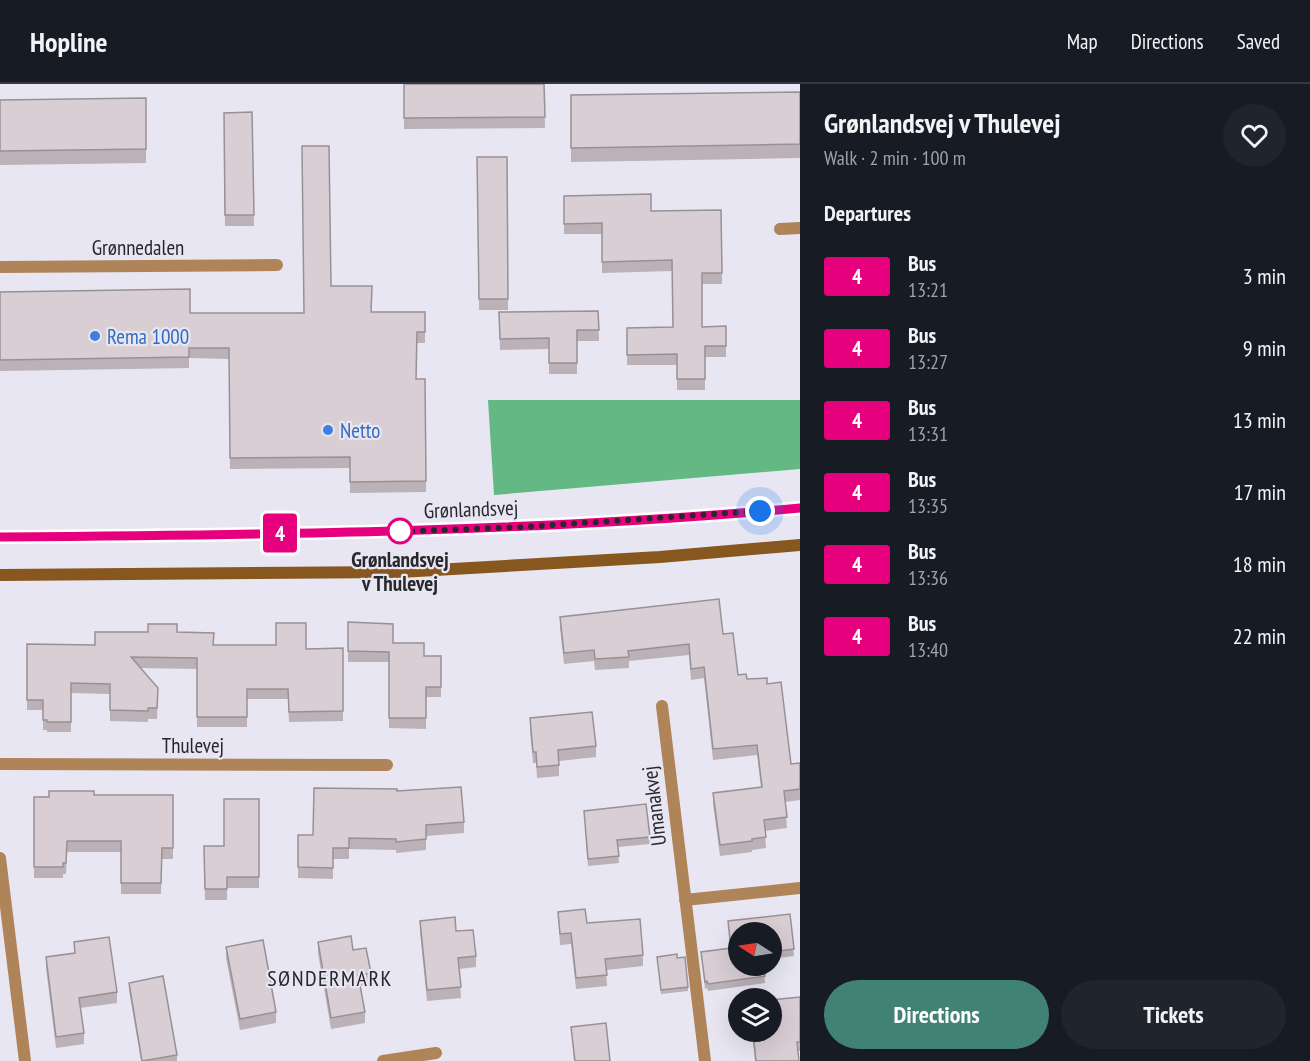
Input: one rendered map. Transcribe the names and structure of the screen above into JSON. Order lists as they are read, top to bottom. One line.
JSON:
{"streets":{"street":["Grønnedalen","Grønlandsvej","Thulevej","Umanakvej"]},"districts":["SØNDERMARK"],"places":["Rema 1000","Netto","Grønlandsvej v Thulevej"],"lines":["bus line 4"],"north":"left","page":{"header":"Hopline","nav":["Map","Directions","Saved"],"on_map":"4","heading":[["Grønlandsvej v Thulevej","Walk · 2 min · 100 m"],"Departures"],"list":[{"mark":"4","name":"Bus","note":"13:21","value":"3 min"},{"mark":"4","name":"Bus","note":"13:27","value":"9 min"},{"mark":"4","name":"Bus","note":"13:31","value":"13 min"},{"mark":"4","name":"Bus","note":"13:35","value":"17 min"},{"mark":"4","name":"Bus","note":"13:36","value":"18 min"},{"mark":"4","name":"Bus","note":"13:40","value":"22 min"}],"buttons":["Directions","Tickets"]}}
